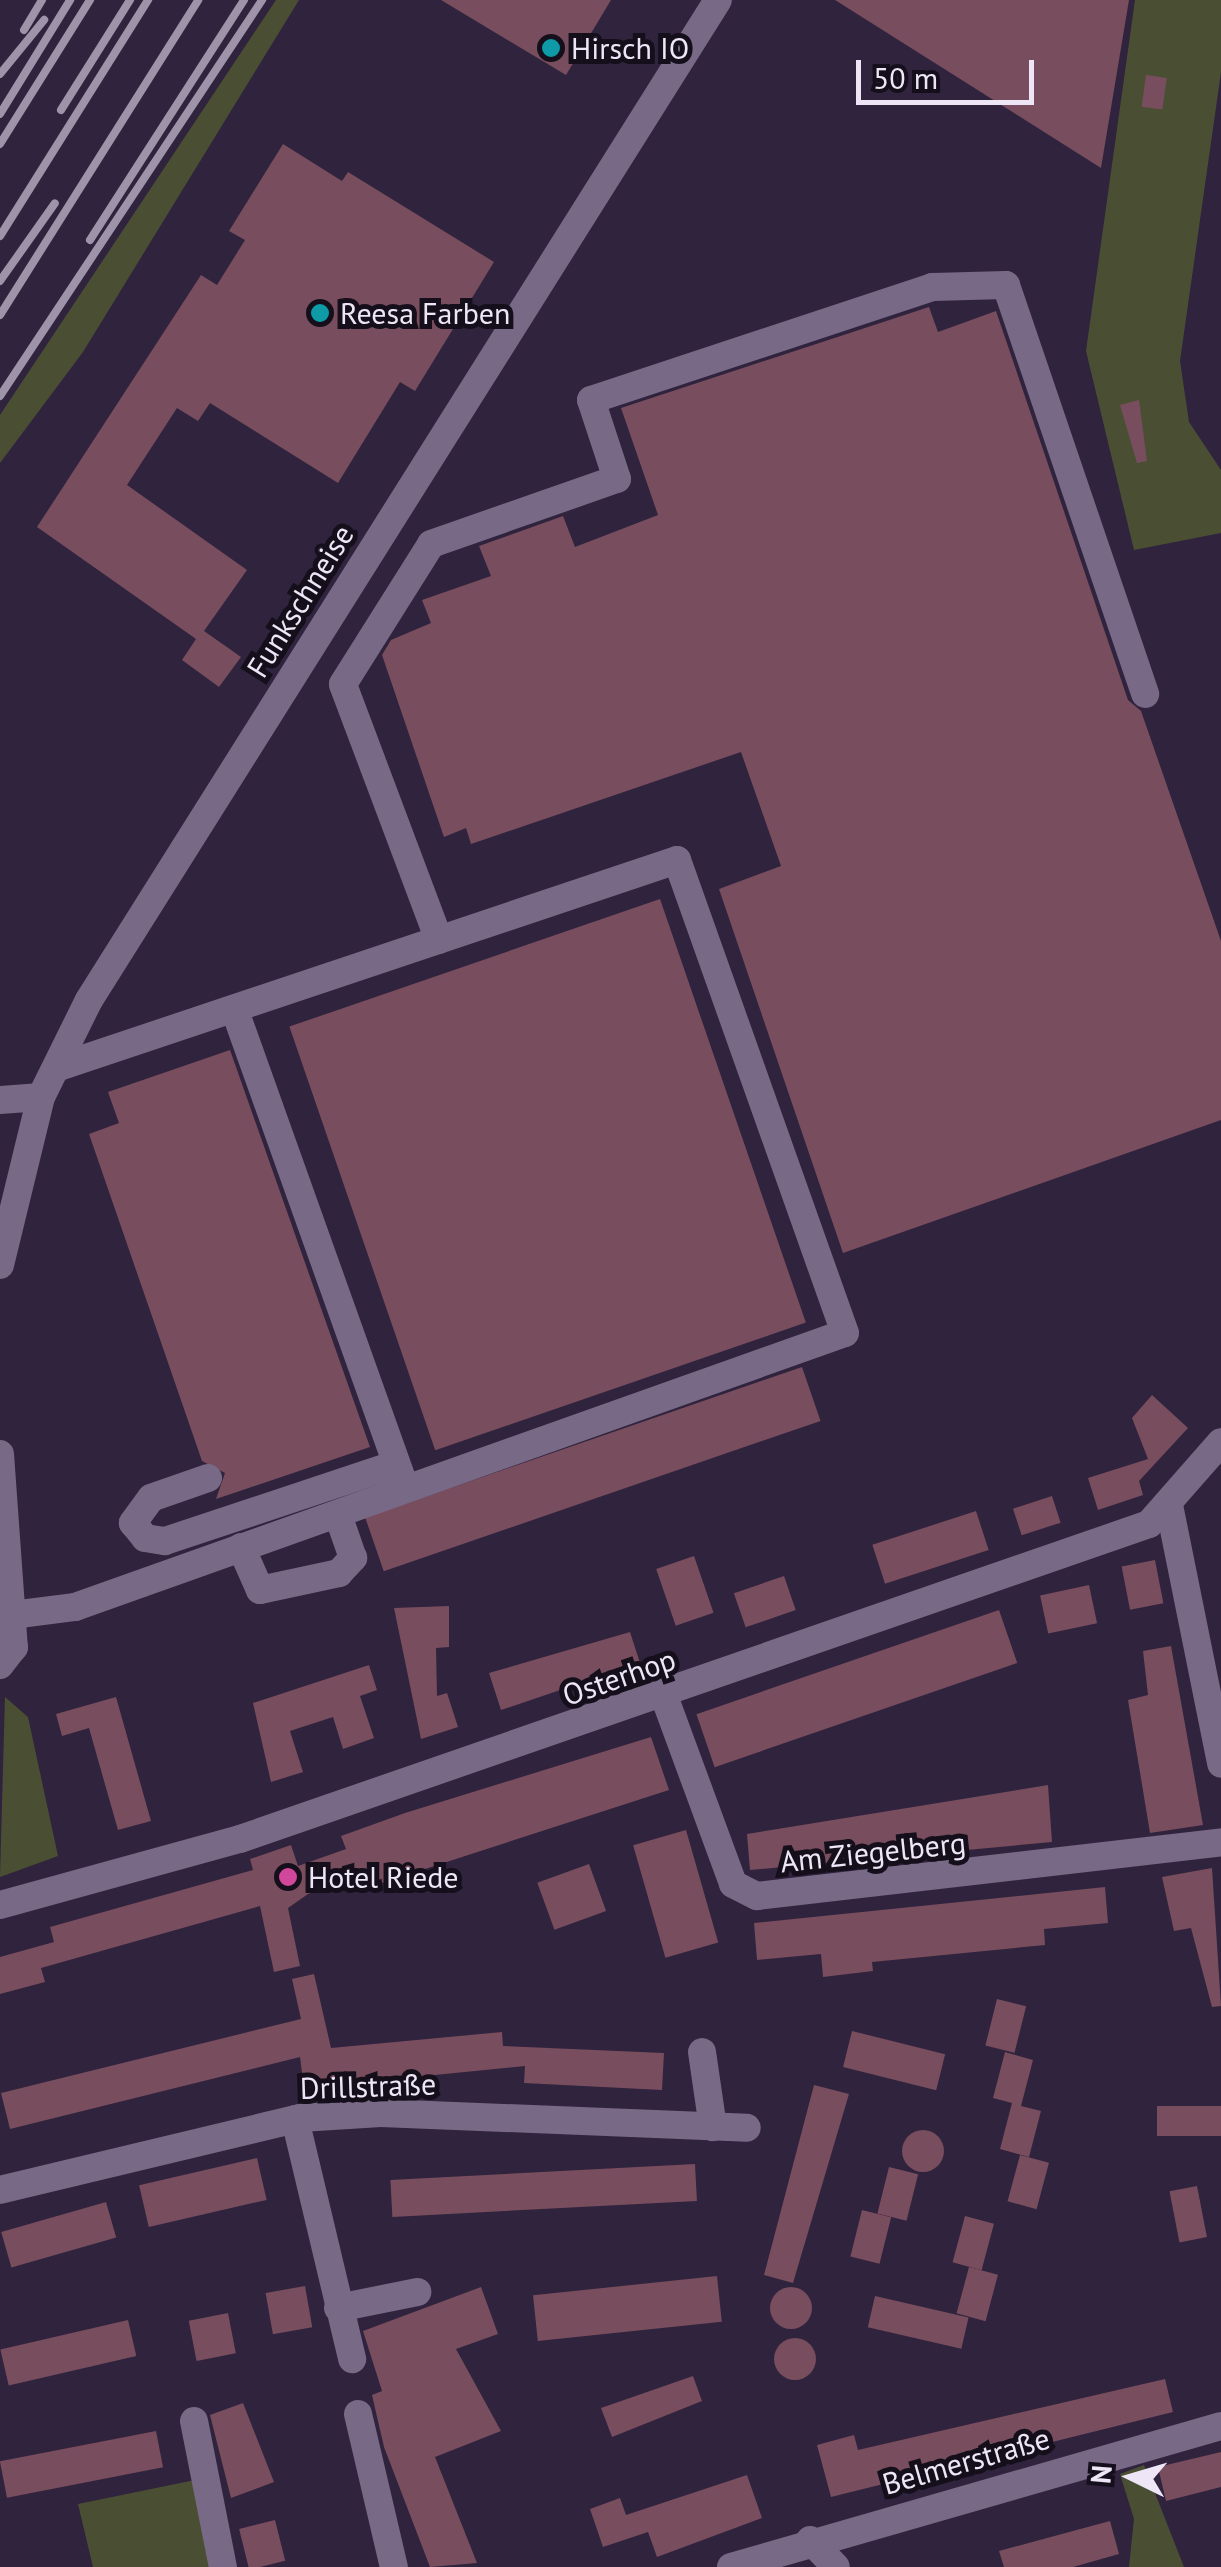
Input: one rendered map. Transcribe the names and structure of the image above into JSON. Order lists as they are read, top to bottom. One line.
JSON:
{"streets":{"street":["Funkschneise","Osterhop","Am Ziegelberg","Drillstraße","Belmerstraße"]},"crossings":[["Osterhop","Am Ziegelberg"]],"places":["Hirsch IO","Reesa Farben","Hotel Riede"],"scale_bar":"50 m","north":"left"}
